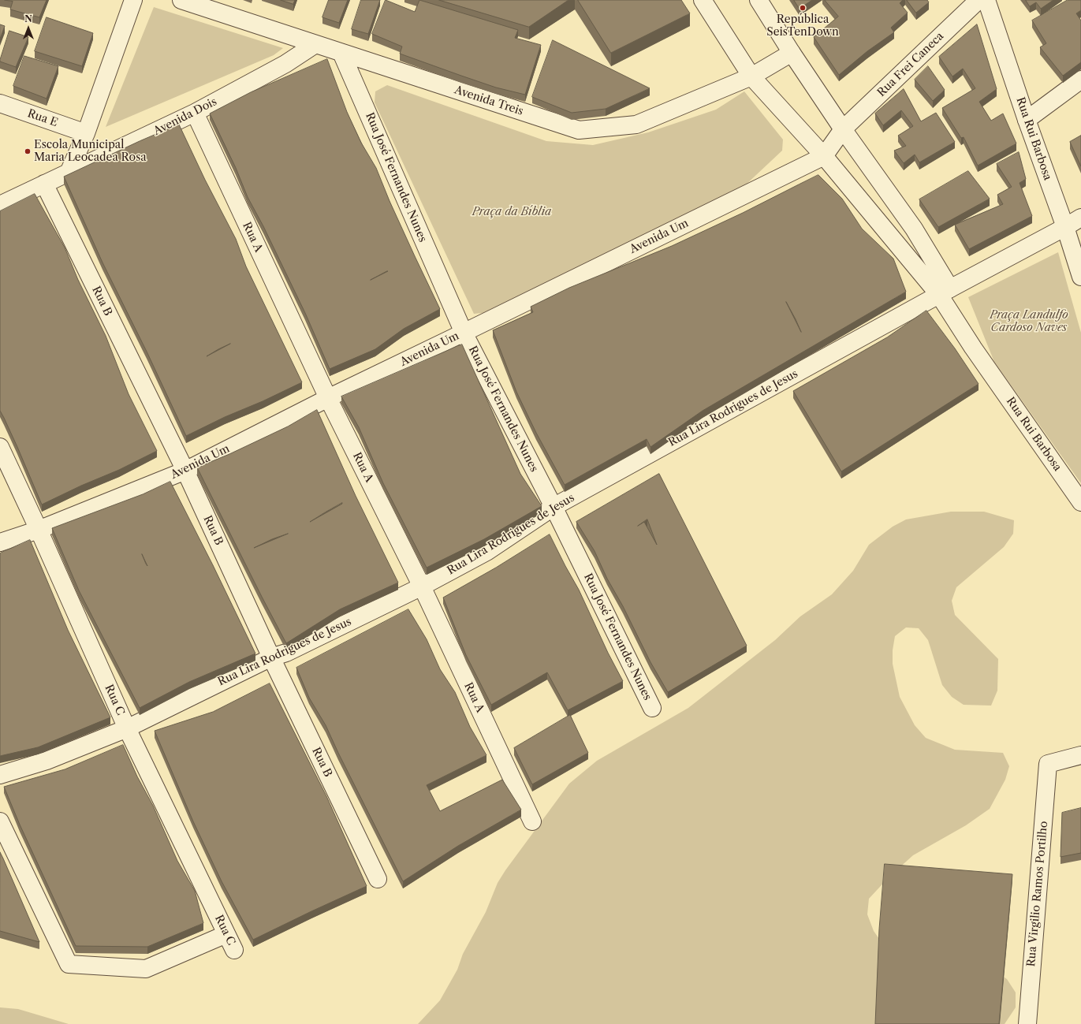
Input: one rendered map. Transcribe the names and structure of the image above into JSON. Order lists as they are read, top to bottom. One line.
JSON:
{"streets":{"street":["Rua Frei Caneca","Avenida Treis","Avenida Dois","Rua E","Rua Rui Barbosa","Rua José Fernandes Nunes","Avenida Um","Rua A","Rua B","Rua Lira Rodrigues de Jesus","Rua C","Rua Virgilio Ramos Portilho"]},"crossings":[["Rua Frei Caneca","Avenida Um"],["Avenida Treis","Avenida Dois"],["Avenida Treis","Rua José Fernandes Nunes"],["Avenida Dois","Rua A"],["Avenida Dois","Rua B"],["Rua Rui Barbosa","Rua Lira Rodrigues de Jesus"],["Rua José Fernandes Nunes","Avenida Um"],["Rua José Fernandes Nunes","Rua Lira Rodrigues de Jesus"],["Avenida Um","Rua A"],["Avenida Um","Rua B"],["Avenida Um","Rua C"],["Rua A","Rua Lira Rodrigues de Jesus"],["Rua B","Rua Lira Rodrigues de Jesus"],["Rua Lira Rodrigues de Jesus","Rua C"]],"parks":["Praça da Bíblia","Praça Landulfo Cardoso Naves"],"places":["República SeisTenDown","Escola Municipal Maria Leocadea Rosa"],"north":"top"}
